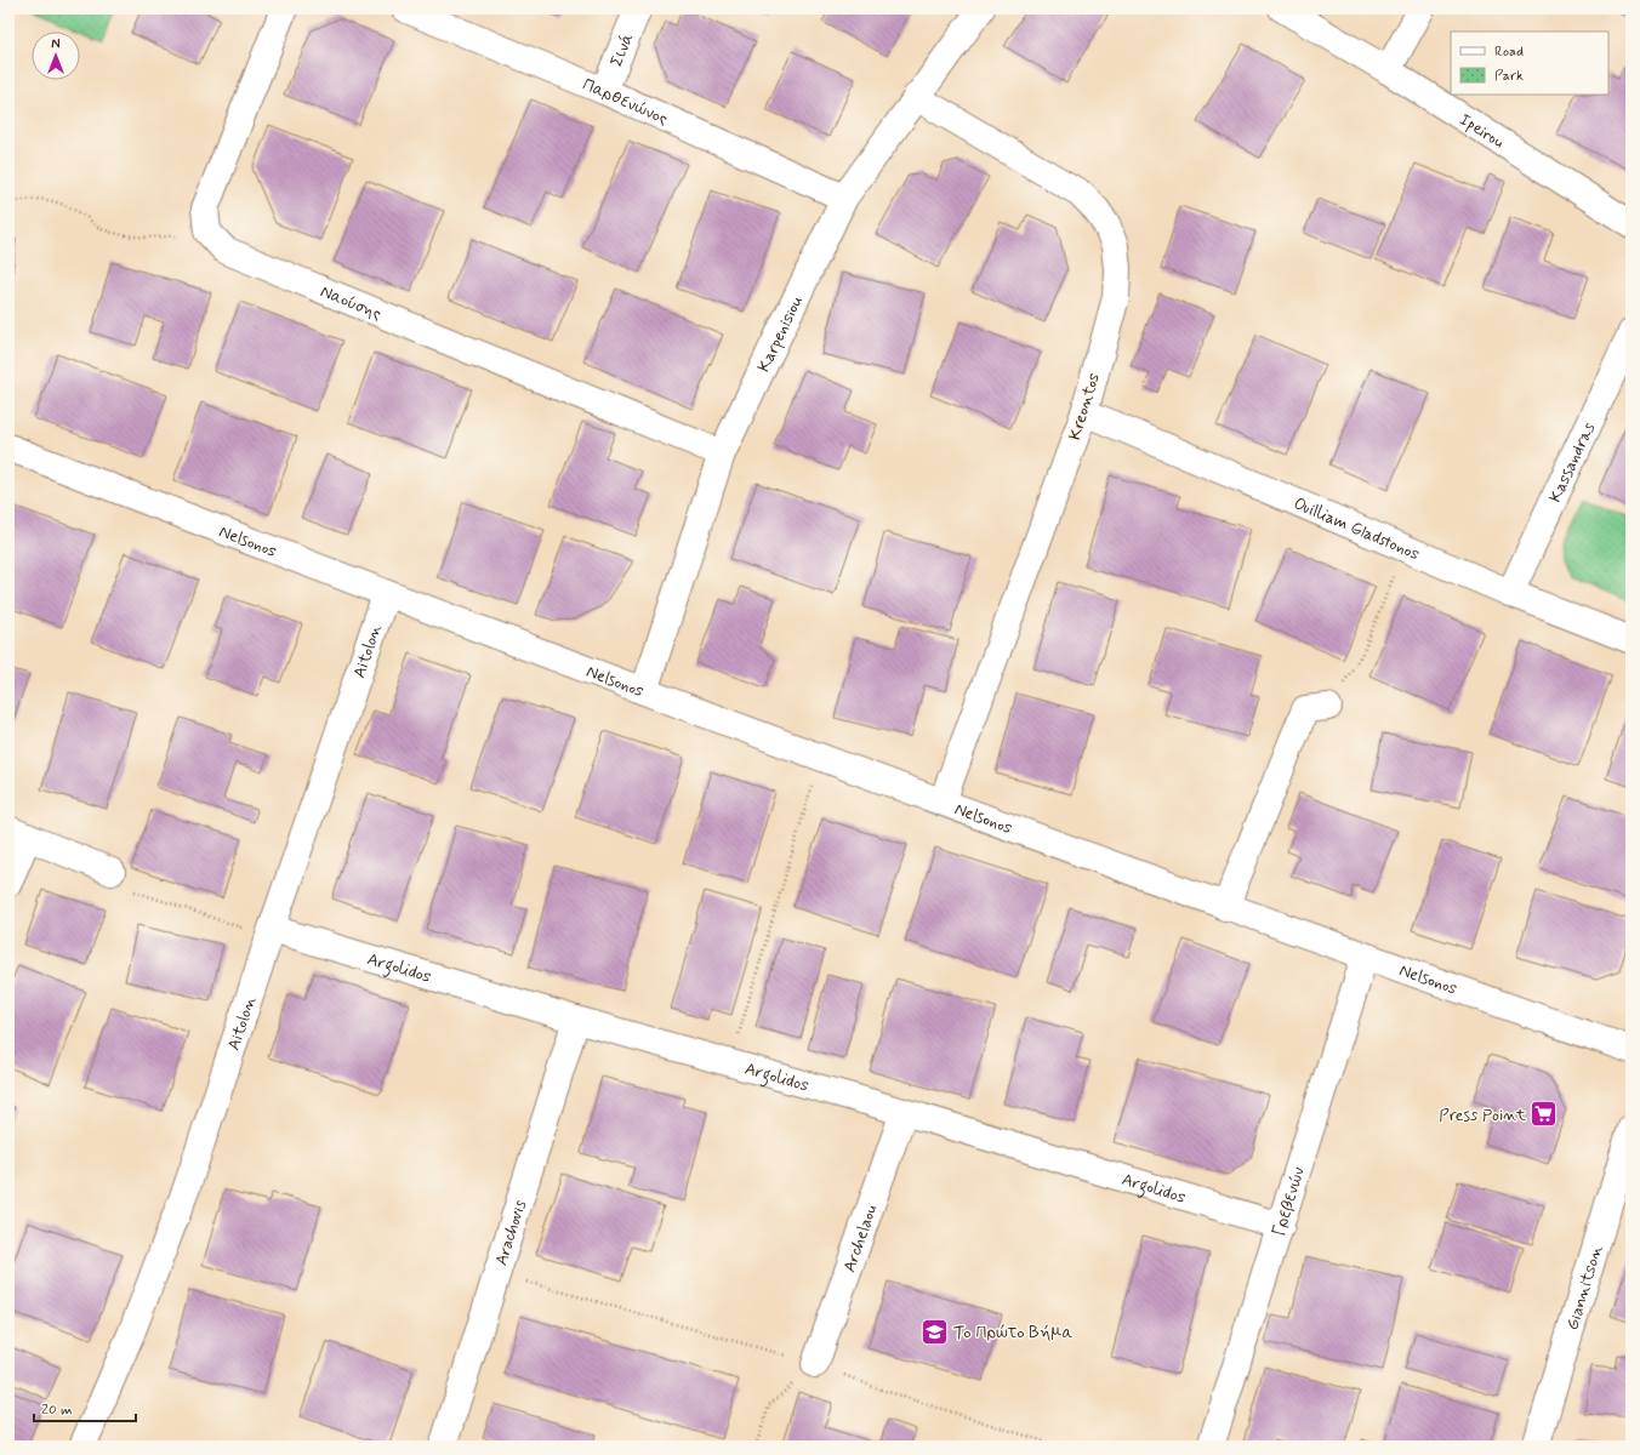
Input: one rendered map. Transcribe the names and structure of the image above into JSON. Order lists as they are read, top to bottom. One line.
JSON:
{"streets":{"street":["Σινά","Παρθενώνος","Ipeirou","Ναούσης","Karpenisiou","Kreontos","Kassandras","Ouilliam Gladstonos","Nelsonos","Aitolon","Argolidos","Γρεβενών","Arachovis","Archelaou","Giannitson"]},"crossings":[["Σινά","Παρθενώνος"],["Παρθενώνος","Karpenisiou"],["Ναούσης","Karpenisiou"],["Karpenisiou","Kreontos"],["Karpenisiou","Nelsonos"],["Kreontos","Ouilliam Gladstonos"],["Kreontos","Nelsonos"],["Kassandras","Ouilliam Gladstonos"],["Nelsonos","Aitolon"],["Nelsonos","Γρεβενών"],["Aitolon","Argolidos"],["Argolidos","Γρεβενών"],["Argolidos","Arachovis"],["Argolidos","Archelaou"]],"places":{"supermarket":["Press Point"],"school or university":["Το Πρώτο Βήμα"]},"legend":["Road","Park"],"scale_bar":"20 m","north":"top"}
